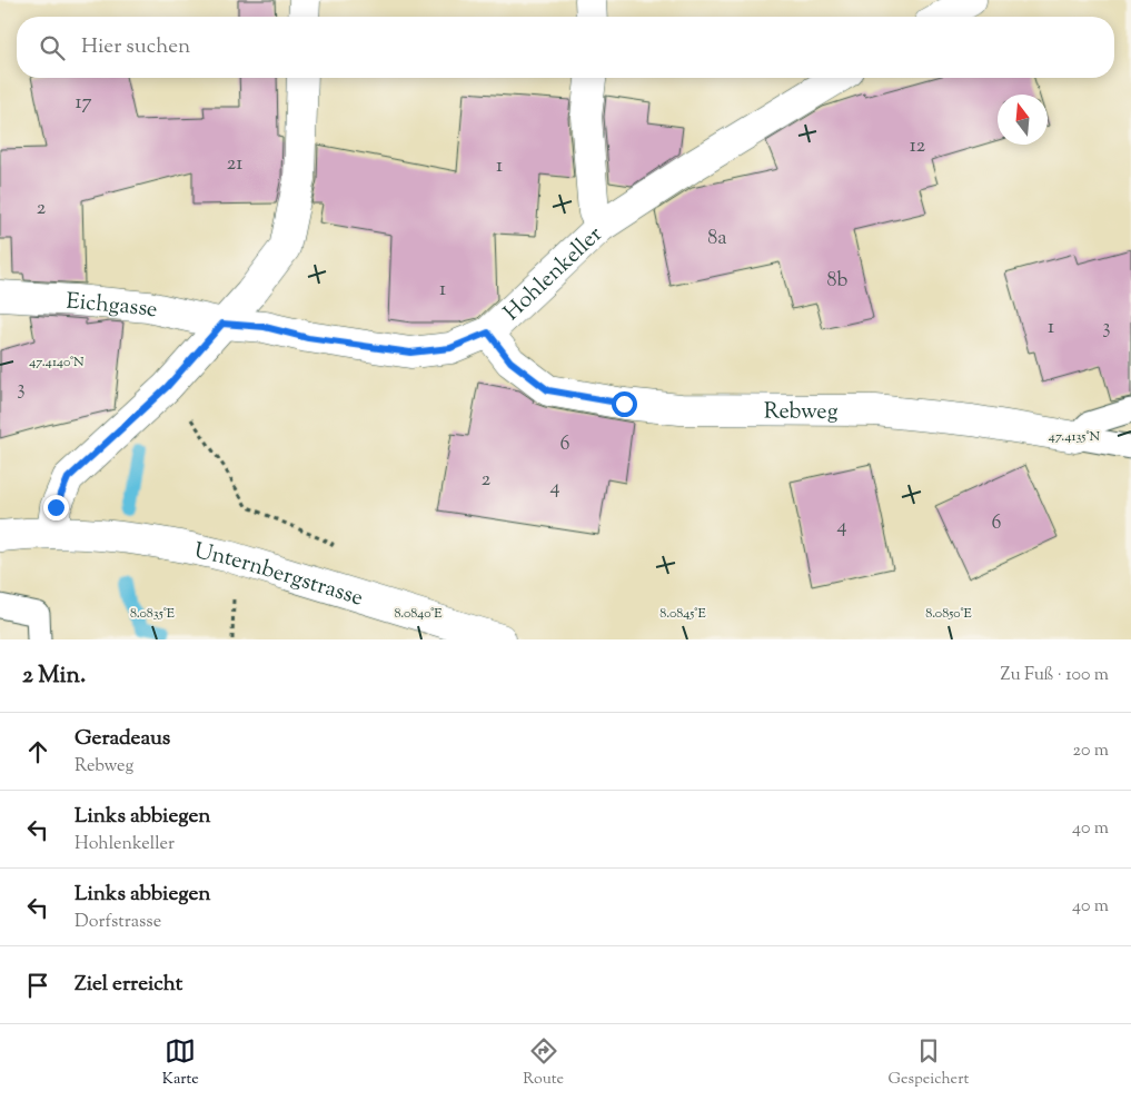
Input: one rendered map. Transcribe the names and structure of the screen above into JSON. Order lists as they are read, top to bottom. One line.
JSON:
{"streets":{"street":["Hohlenkeller","Eichgasse","Rebweg","Unternbergstrasse"]},"crossings":[["Hohlenkeller","Eichgasse"],["Hohlenkeller","Rebweg"]],"house_numbers":["17","12","21","1","2","8a","8b","1","1","3","3","6","2","4","6","4"],"north":"top","page":{"search":"Hier suchen","heading":["2 Min.","Zu Fuß · 100 m"],"list":[["Geradeaus","Rebweg","20 m"],["Links abbiegen","Hohlenkeller","40 m"],["Links abbiegen","Dorfstrasse","40 m"],"Ziel erreicht"],"nav":["Karte","Route","Gespeichert"]},"coordinates":["47.4140°N","47.4135°N","8.0835°E","8.0840°E","8.0845°E","8.0850°E"]}
